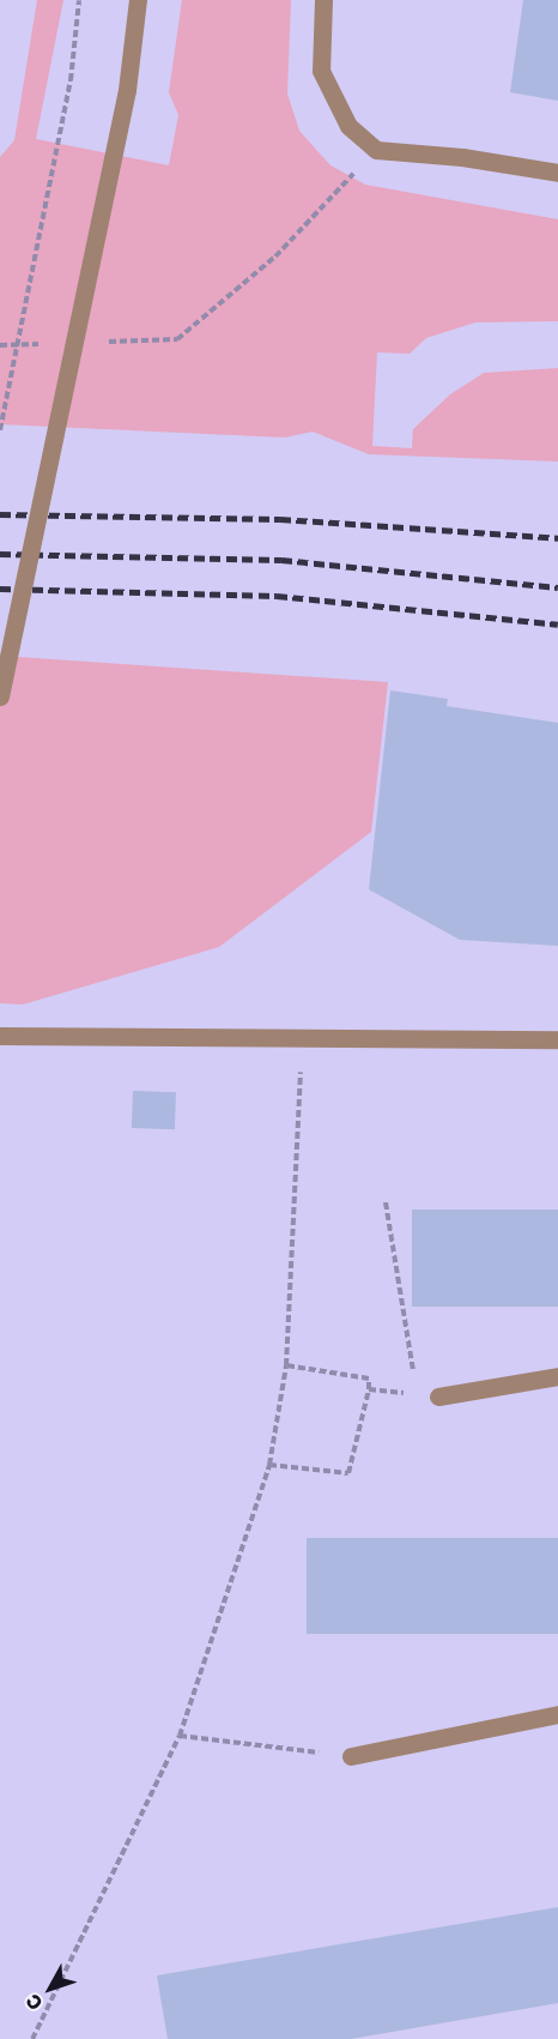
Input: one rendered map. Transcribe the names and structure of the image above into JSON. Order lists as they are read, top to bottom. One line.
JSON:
{"north":"bottom left"}
